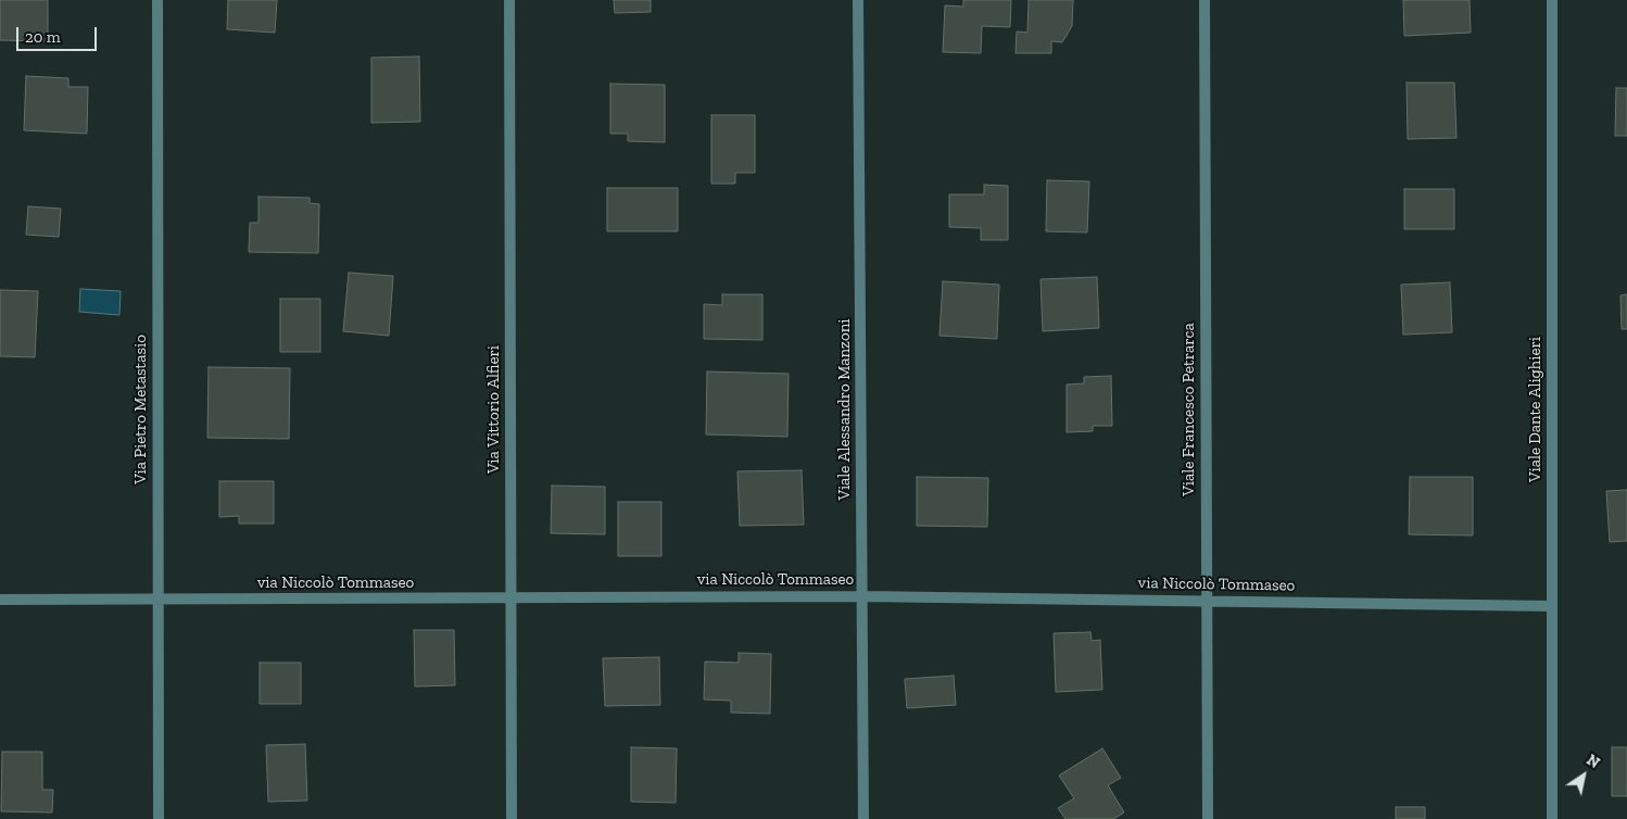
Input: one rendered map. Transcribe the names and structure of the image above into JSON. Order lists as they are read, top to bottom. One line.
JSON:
{"streets":{"street":["Via Pietro Metastasio","Via Vittorio Alfieri","Viale Alessandro Manzoni","Viale Francesco Petrarca","Viale Dante Alighieri","via Niccolò Tommaseo"]},"crossings":[["Via Pietro Metastasio","via Niccolò Tommaseo"],["Via Vittorio Alfieri","via Niccolò Tommaseo"],["Viale Alessandro Manzoni","via Niccolò Tommaseo"],["Viale Francesco Petrarca","via Niccolò Tommaseo"],["Viale Dante Alighieri","via Niccolò Tommaseo"]],"scale_bar":"20 m","north":"top right"}
